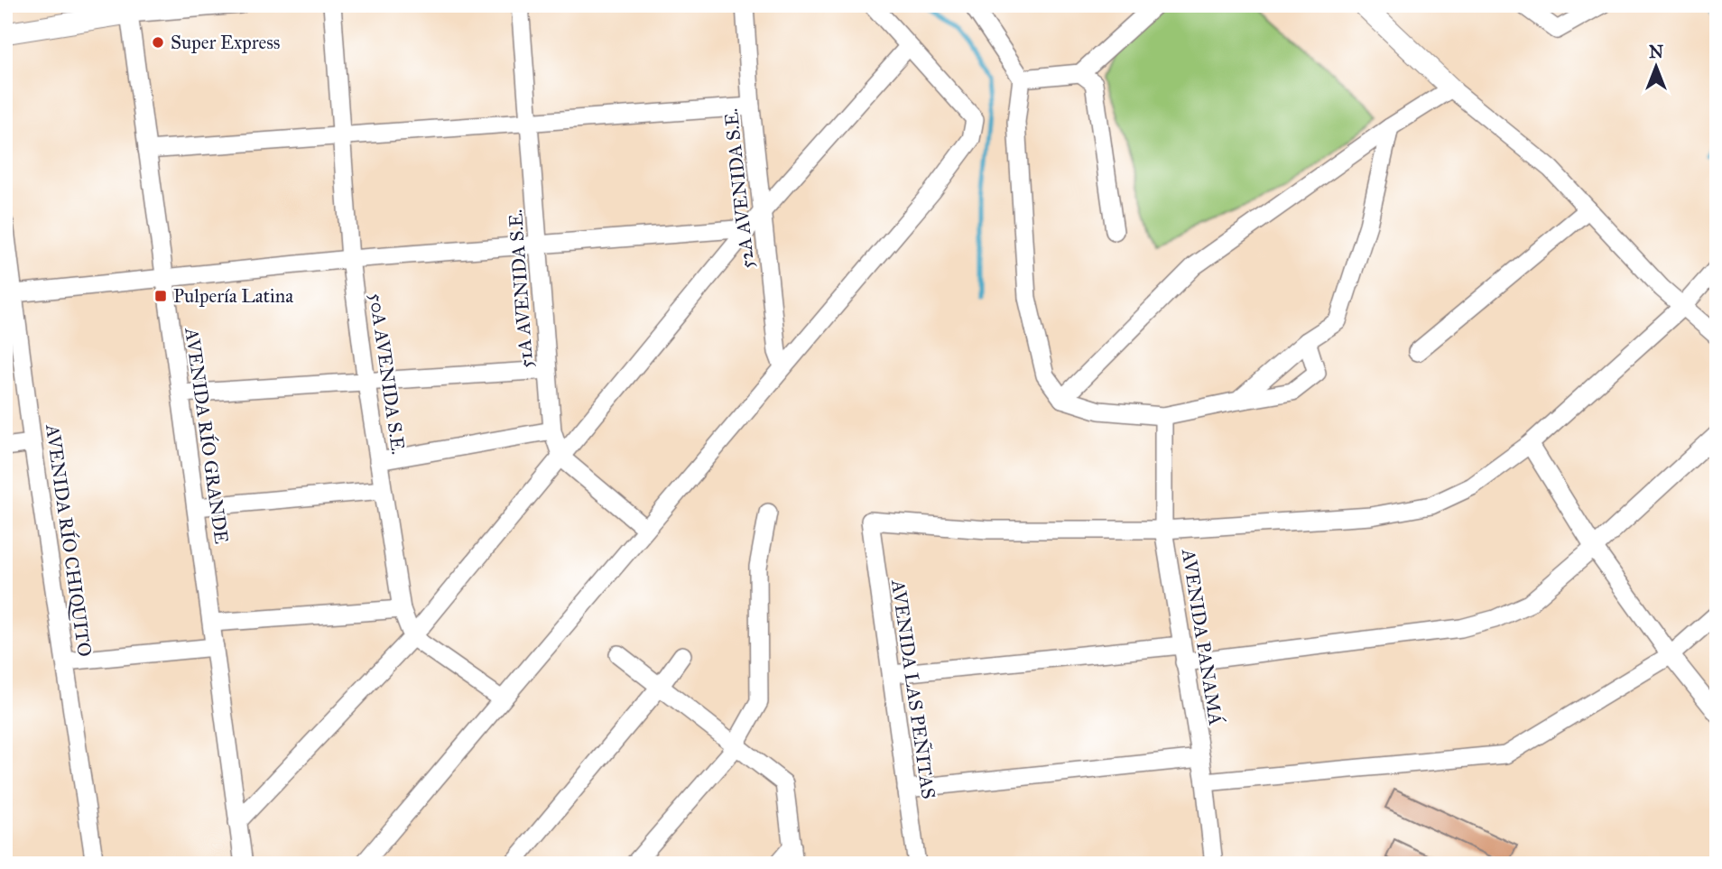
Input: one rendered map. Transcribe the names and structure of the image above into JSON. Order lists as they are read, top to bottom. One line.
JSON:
{"streets":{"street":["52A AVENIDA S.E.","51A AVENIDA S.E.","50A AVENIDA S.E.","AVENIDA RÍO GRANDE","AVENIDA RÍO CHIQUITO","AVENIDA PANAMÁ","AVENIDA LAS PEÑITAS"]},"crossings":[["AVENIDA PANAMÁ","AVENIDA LAS PEÑITAS"]],"places":{"other":["Super Express"],"transit":["Pulpería Latina"]},"north":"top"}
